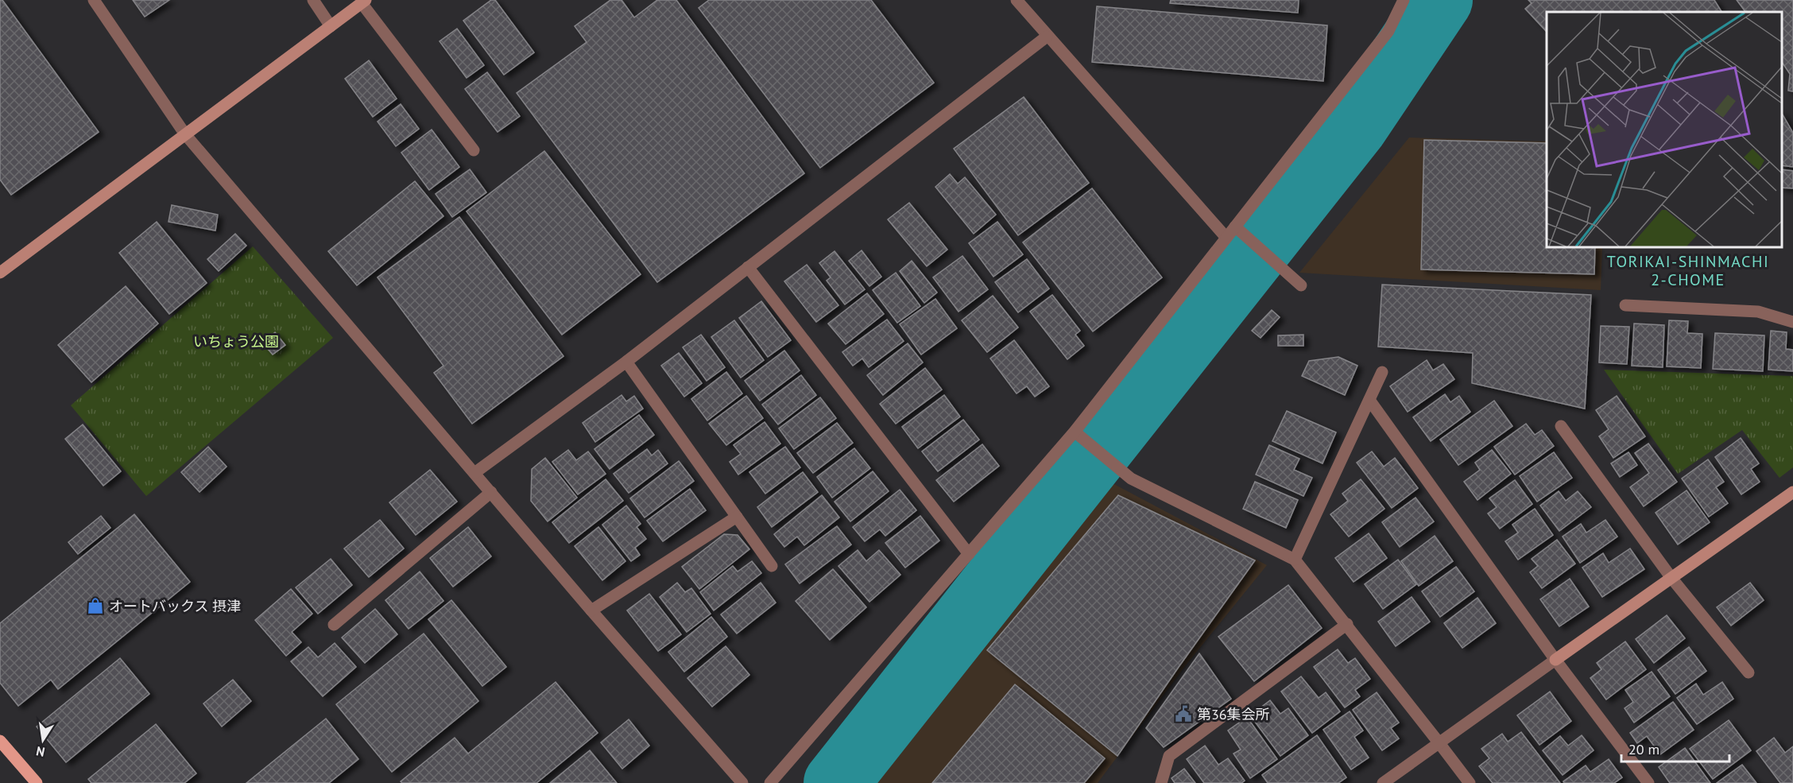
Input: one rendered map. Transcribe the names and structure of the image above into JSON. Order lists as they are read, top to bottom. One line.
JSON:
{"districts":["TORIKAI-SHINMACHI 2-CHOME"],"parks":["いちょう公園"],"places":{"shop":["オートバックス 摂津"],"public building":["第36集会所"]},"scale_bar":"20 m","north":"bottom"}
